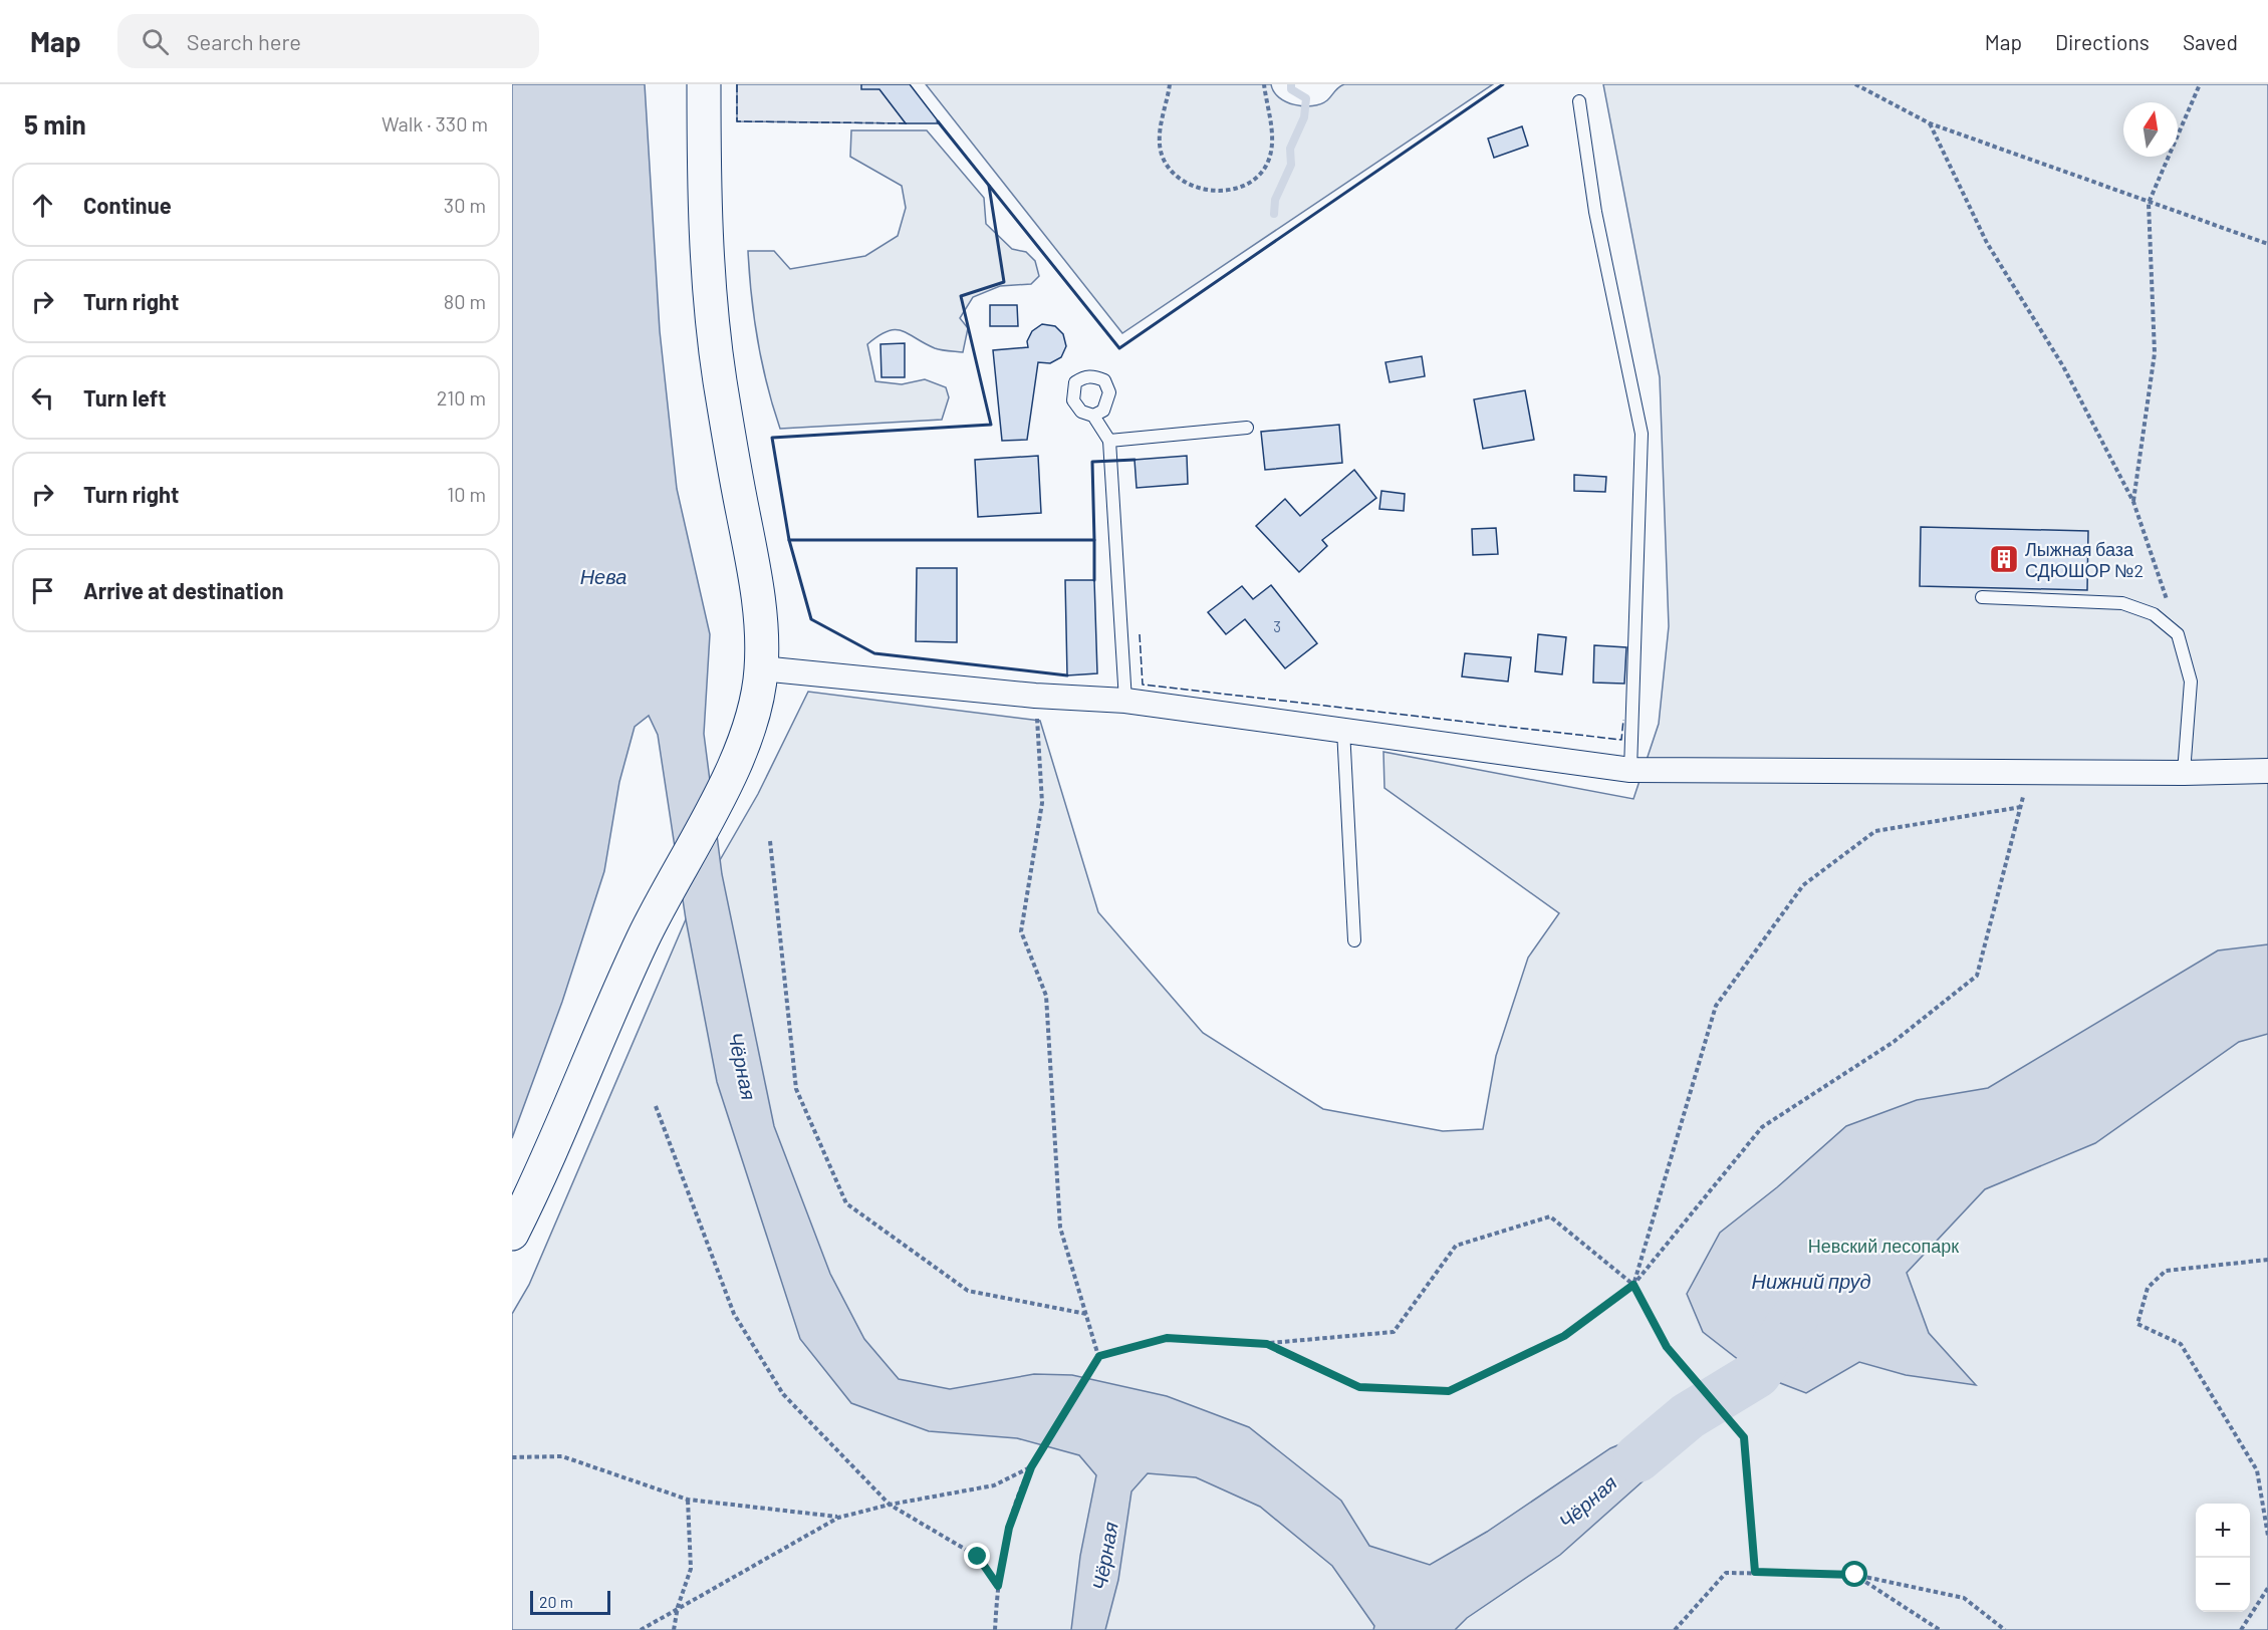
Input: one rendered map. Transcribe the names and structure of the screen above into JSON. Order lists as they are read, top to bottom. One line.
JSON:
{"water":["Нева","Чёрная","Нижний пруд"],"parks":["Невский лесопарк"],"places":{"building":["Лыжная база СДЮШОР №2"]},"house_numbers":["3"],"scale_bar":"20 m","north":"top","page":{"header":"Map","search":"Search here","nav":["Map","Directions","Saved"],"heading":["5 min","Walk · 330 m"],"list":[["Continue","30 m"],["Turn right","80 m"],["Turn left","210 m"],["Turn right","10 m"],"Arrive at destination"],"map_buttons":["+","−"],"scale":"20 m"}}
